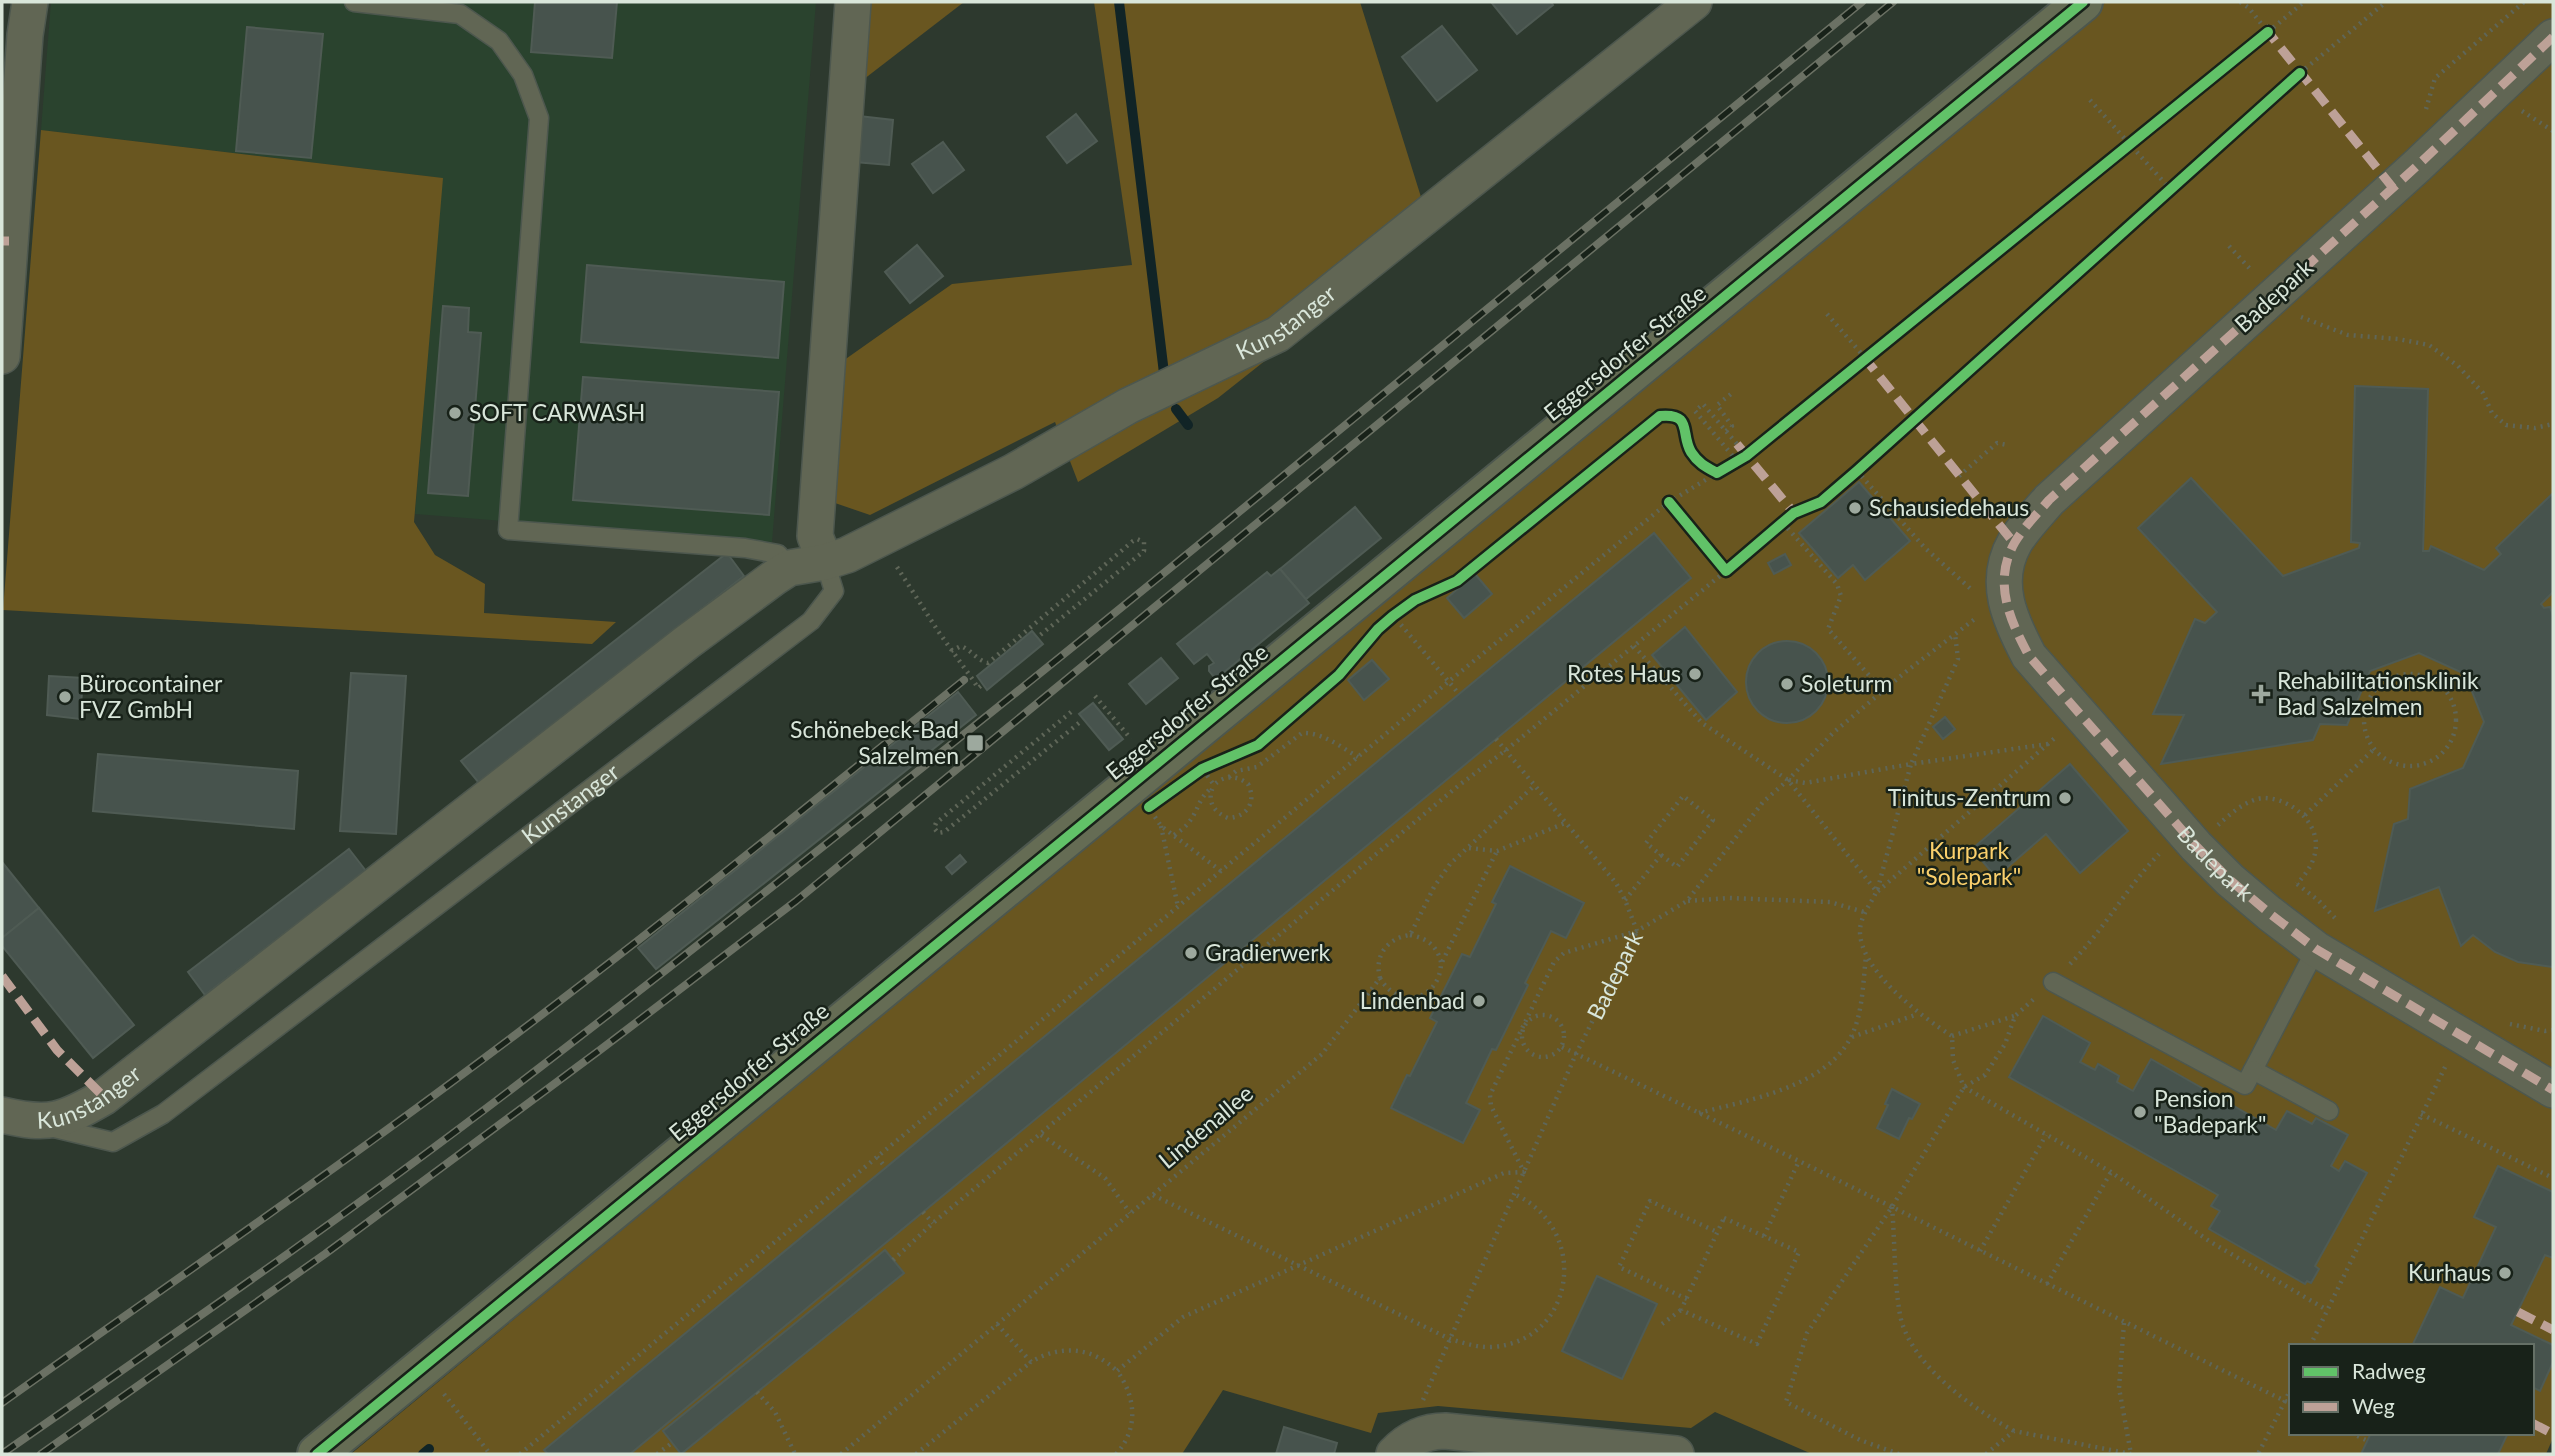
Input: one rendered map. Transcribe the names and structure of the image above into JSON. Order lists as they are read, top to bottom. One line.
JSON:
{"streets":{"street":["Badepark","Kunstanger","Eggersdorfer Straße"],"path":["Lindenallee"]},"parks":["Kurpark \"Solepark\""],"places":{"other":["SOFT CARWASH","Schausiedehaus","Rotes Haus","Soleturm","Bürocontainer FVZ GmbH","Tinitus-Zentrum","Gradierwerk","Lindenbad","Pension \"Badepark\"","Kurhaus"],"health":["Rehabilitationsklinik Bad Salzelmen"],"transit":["Schönebeck-Bad Salzelmen"]},"legend":["Radweg","Weg"]}
